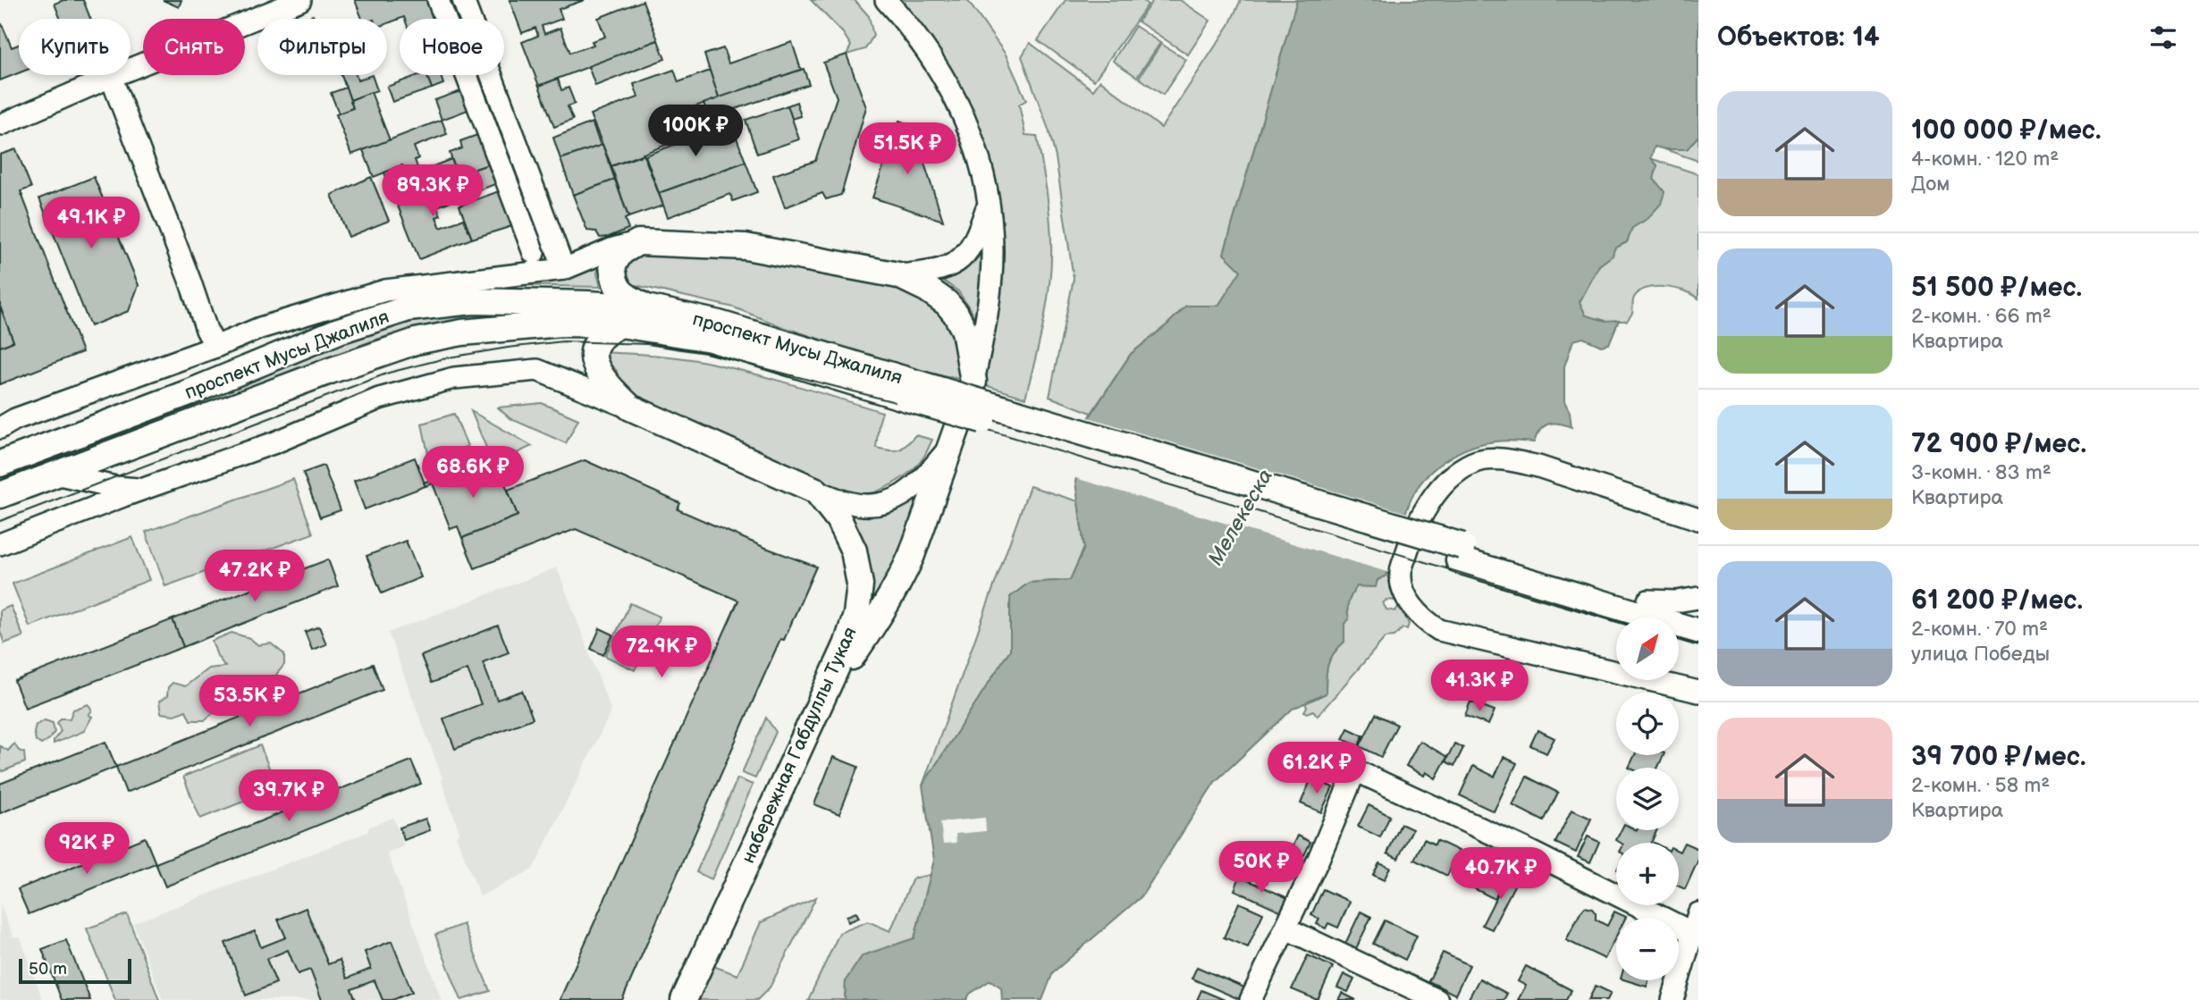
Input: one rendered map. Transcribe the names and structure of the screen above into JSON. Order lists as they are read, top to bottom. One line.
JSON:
{"streets":{"main road":["проспект Мусы Джалиля","набережная Габдуллы Тукая"]},"water":["Мелекеска"],"scale_bar":"50 m","north":"top right","page":{"heading":"Объектов: 14","chip":["Купить","Снять","Фильтры","Новое"],"list":[{"name":"100 000 ₽/мес.","note":"4-комн. · 120 m² · Дом"},{"name":"51 500 ₽/мес.","note":"2-комн. · 66 m² · Квартира"},{"name":"72 900 ₽/мес.","note":"3-комн. · 83 m² · Квартира"},{"name":"61 200 ₽/мес.","note":"2-комн. · 70 m² · улица Победы"},{"name":"39 700 ₽/мес.","note":"2-комн. · 58 m² · Квартира"}],"price":["100K ₽","51.5K ₽","89.3K ₽","49.1K ₽","68.6K ₽","47.2K ₽","72.9K ₽","41.3K ₽","53.5K ₽","61.2K ₽","39.7K ₽","92K ₽","50K ₽","40.7K ₽"],"map_buttons":["+","−"],"scale":"50 m"}}
